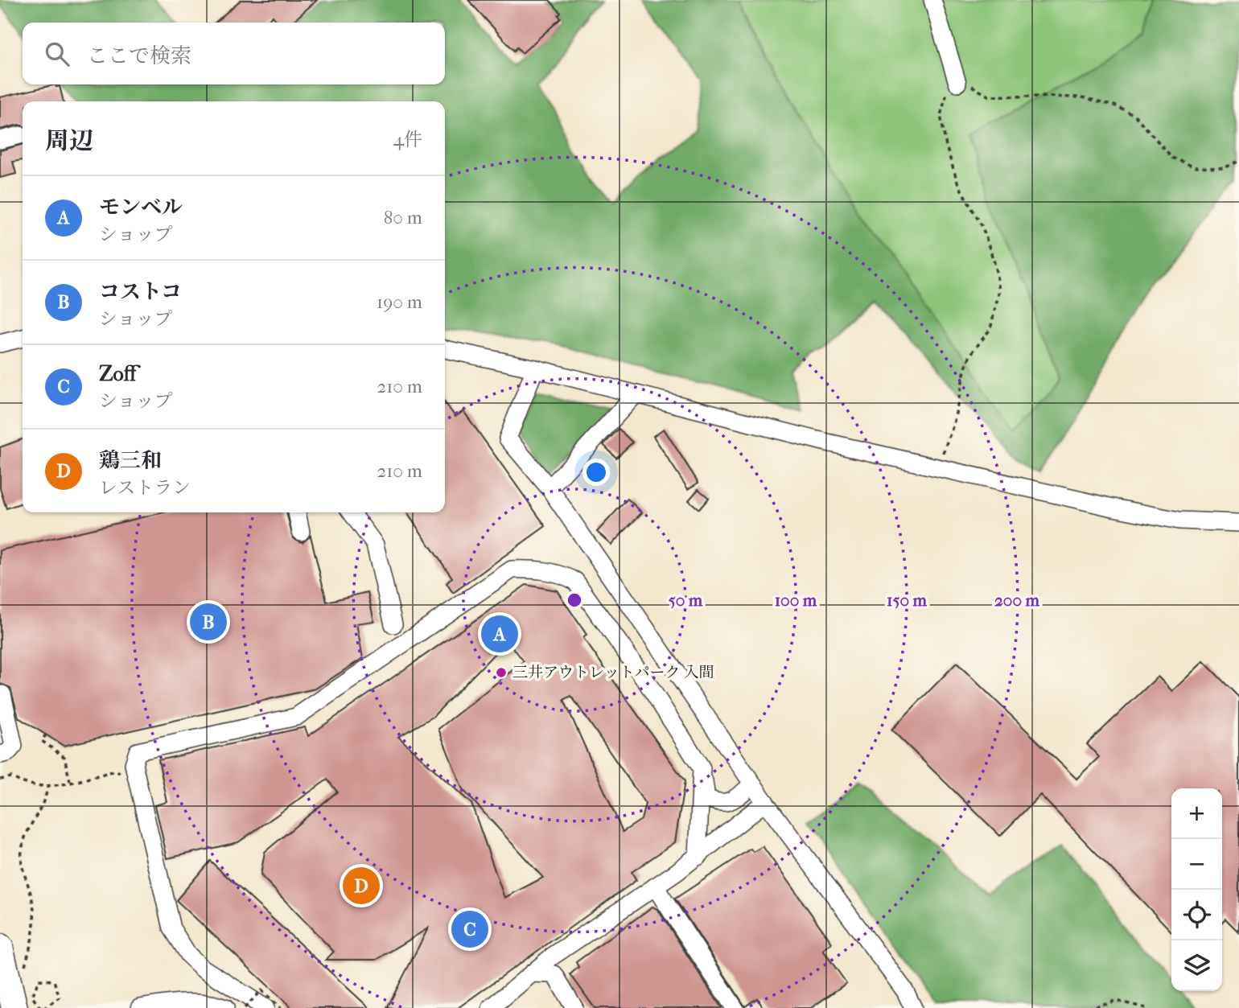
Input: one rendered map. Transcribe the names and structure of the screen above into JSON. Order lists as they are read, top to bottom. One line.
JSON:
{"places":["三井アウトレットパーク 入間"],"page":{"search":"ここで検索","heading":["周辺","4件"],"list":[{"mark":"A","name":"モンベル","note":"ショップ","value":"80 m"},{"mark":"B","name":"コストコ","note":"ショップ","value":"190 m"},{"mark":"C","name":"Zoff","note":"ショップ","value":"210 m"},{"mark":"D","name":"鶏三和","note":"レストラン","value":"210 m"}],"pins":["B","A","D","C"],"map_buttons":["+","−"]},"rings":["50 m","100 m","150 m","200 m"]}
